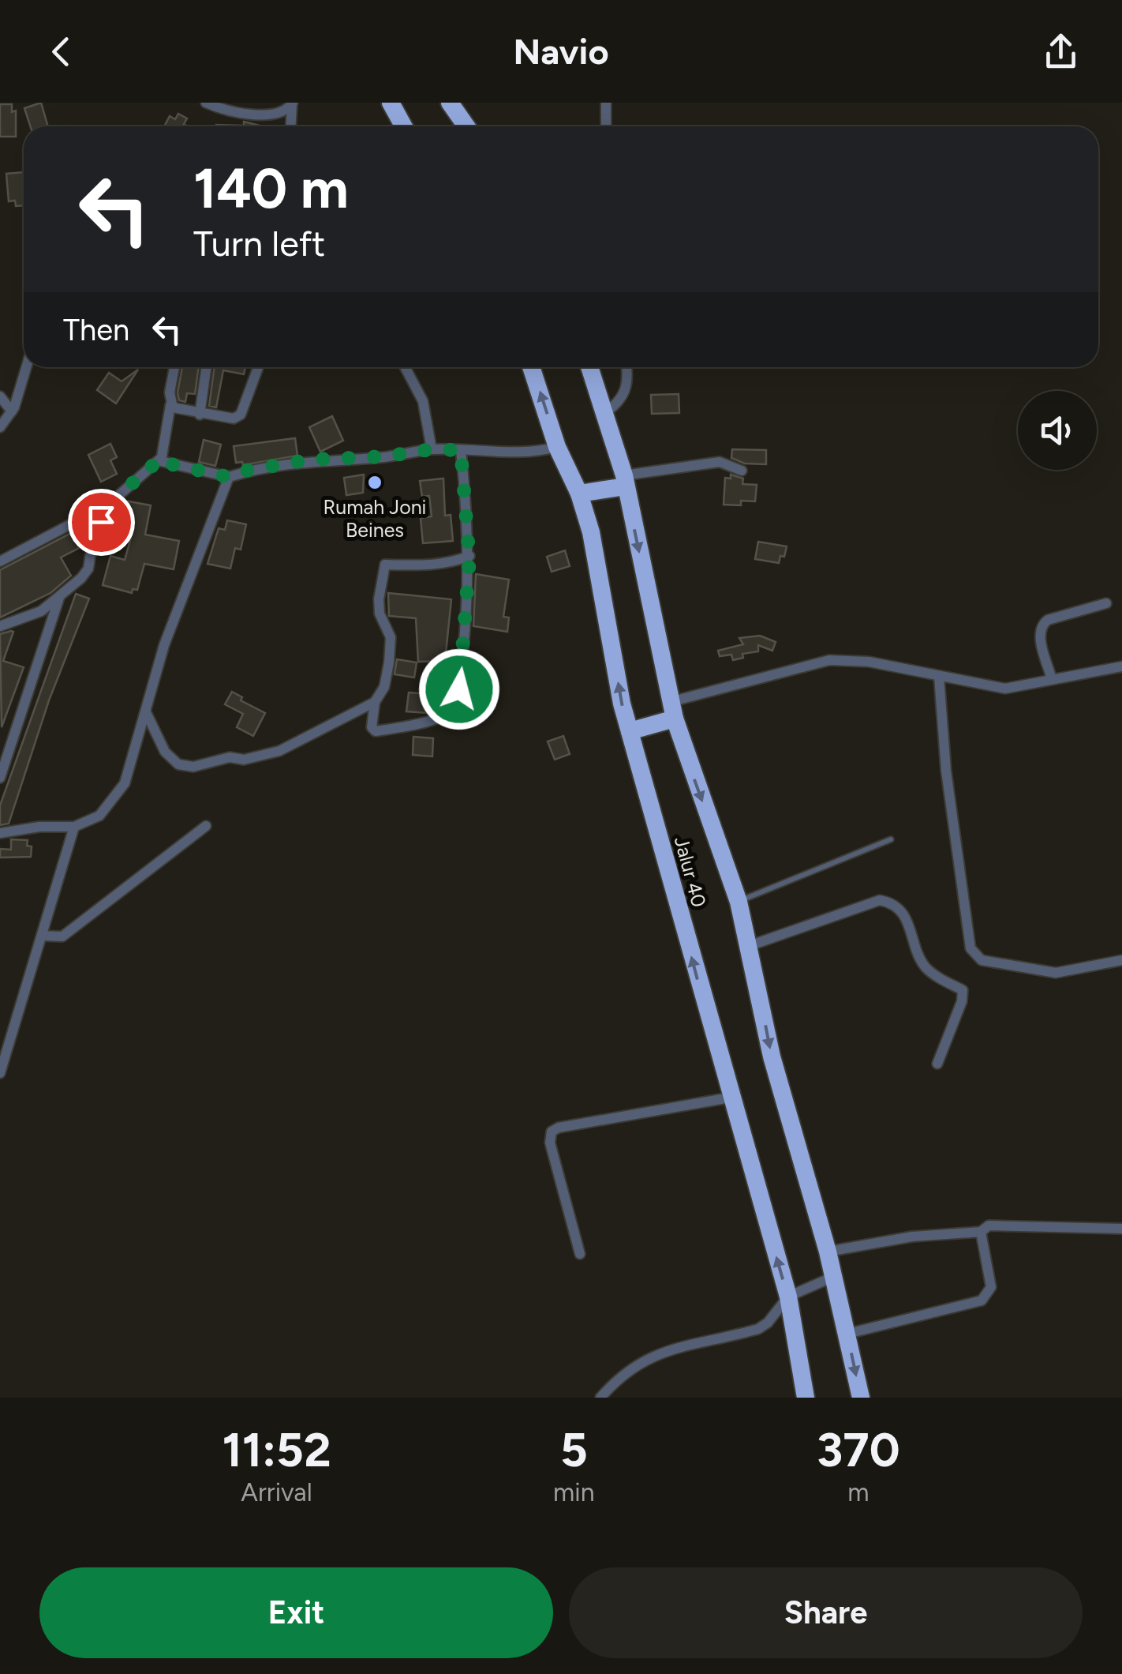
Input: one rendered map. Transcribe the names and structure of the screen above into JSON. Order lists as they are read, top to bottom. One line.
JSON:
{"streets":{"highway":["Jalur 40"]},"places":["Rumah Joni Beines"],"page":{"header":"Navio","turn":["140 m","Turn left"],"then":"Then","eta":["11:52","Arrival","5","min","370","m"],"buttons":["Exit","Share"]}}
